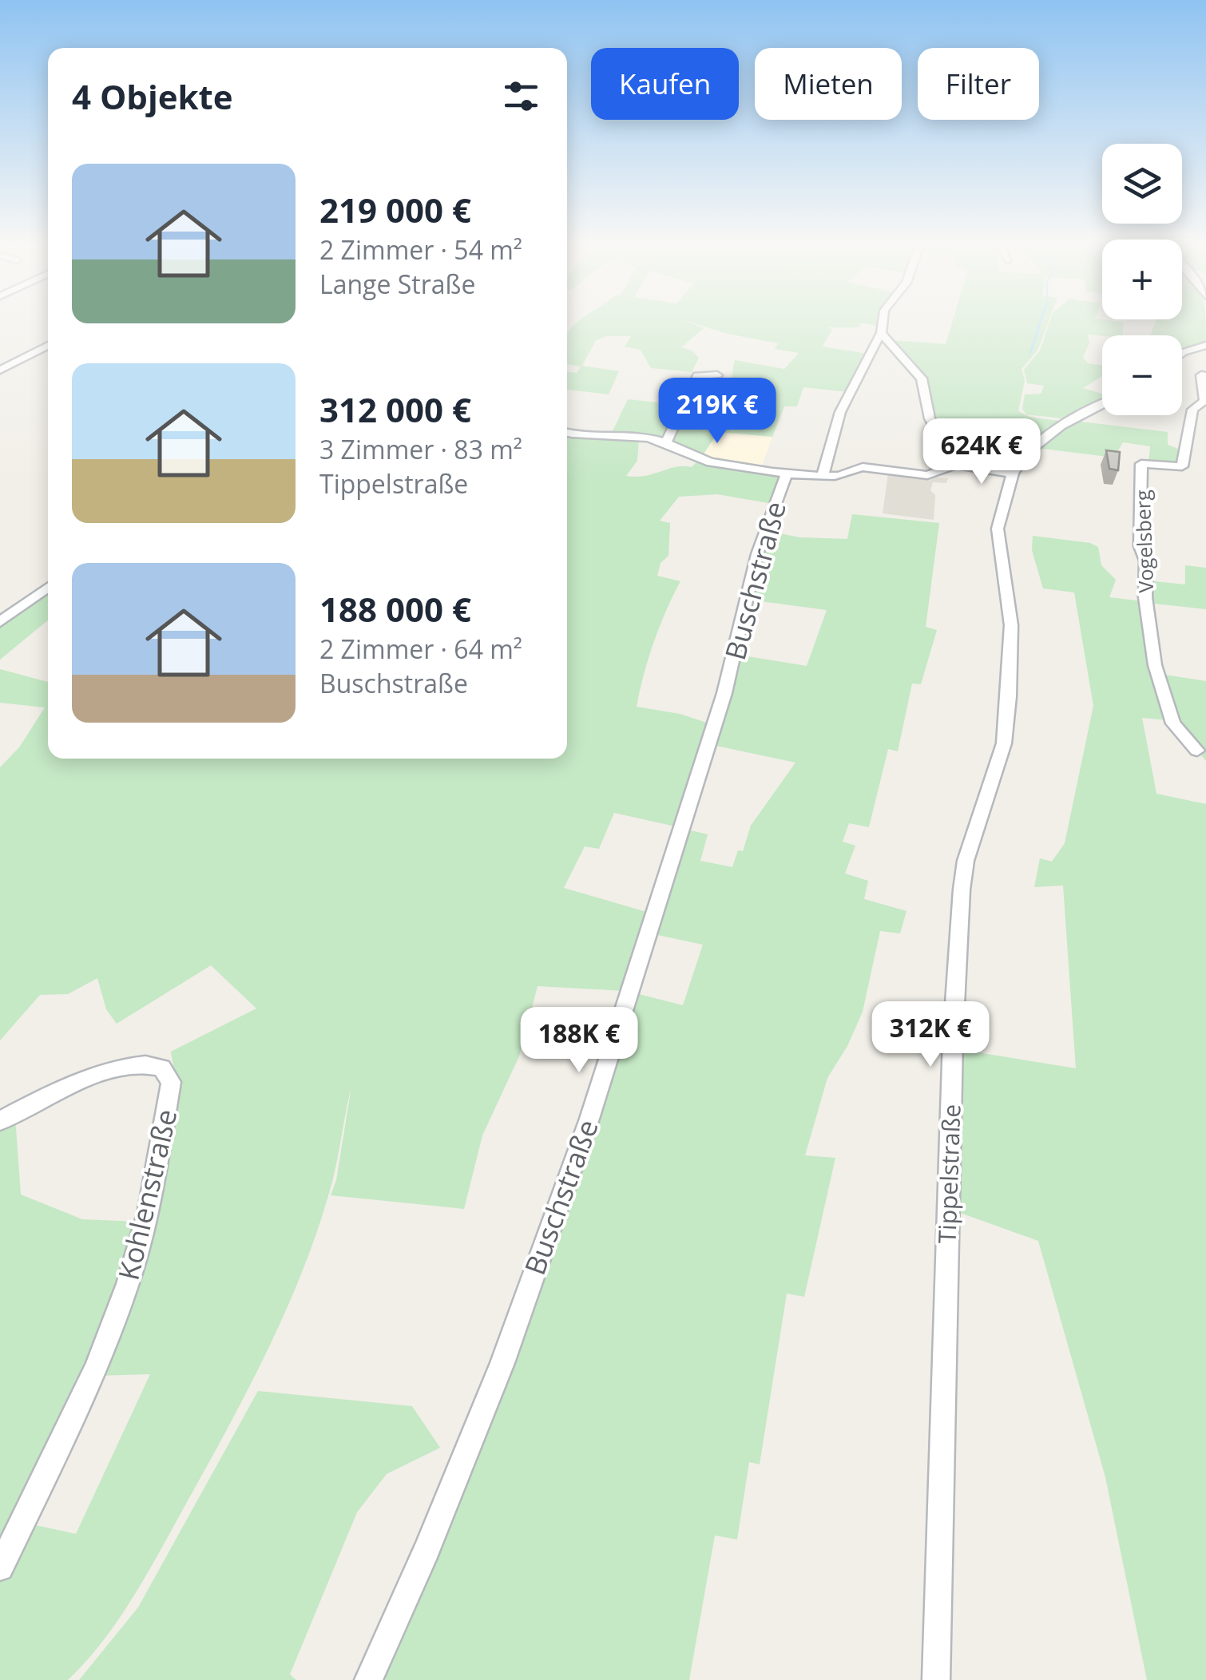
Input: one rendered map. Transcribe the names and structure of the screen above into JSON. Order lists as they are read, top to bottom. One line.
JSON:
{"streets":{"street":["Vogelsberg","Buschstraße","Tippelstraße","Kohlenstraße"]},"page":{"chip":["Kaufen","Mieten","Filter"],"heading":"4 Objekte","map_buttons":["+","−"],"list":[{"name":"219 000 €","note":"2 Zimmer · 54 m² · Lange Straße"},{"name":"312 000 €","note":"3 Zimmer · 83 m² · Tippelstraße"},{"name":"188 000 €","note":"2 Zimmer · 64 m² · Buschstraße"}],"price":["219K €","624K €","312K €","188K €"]}}
